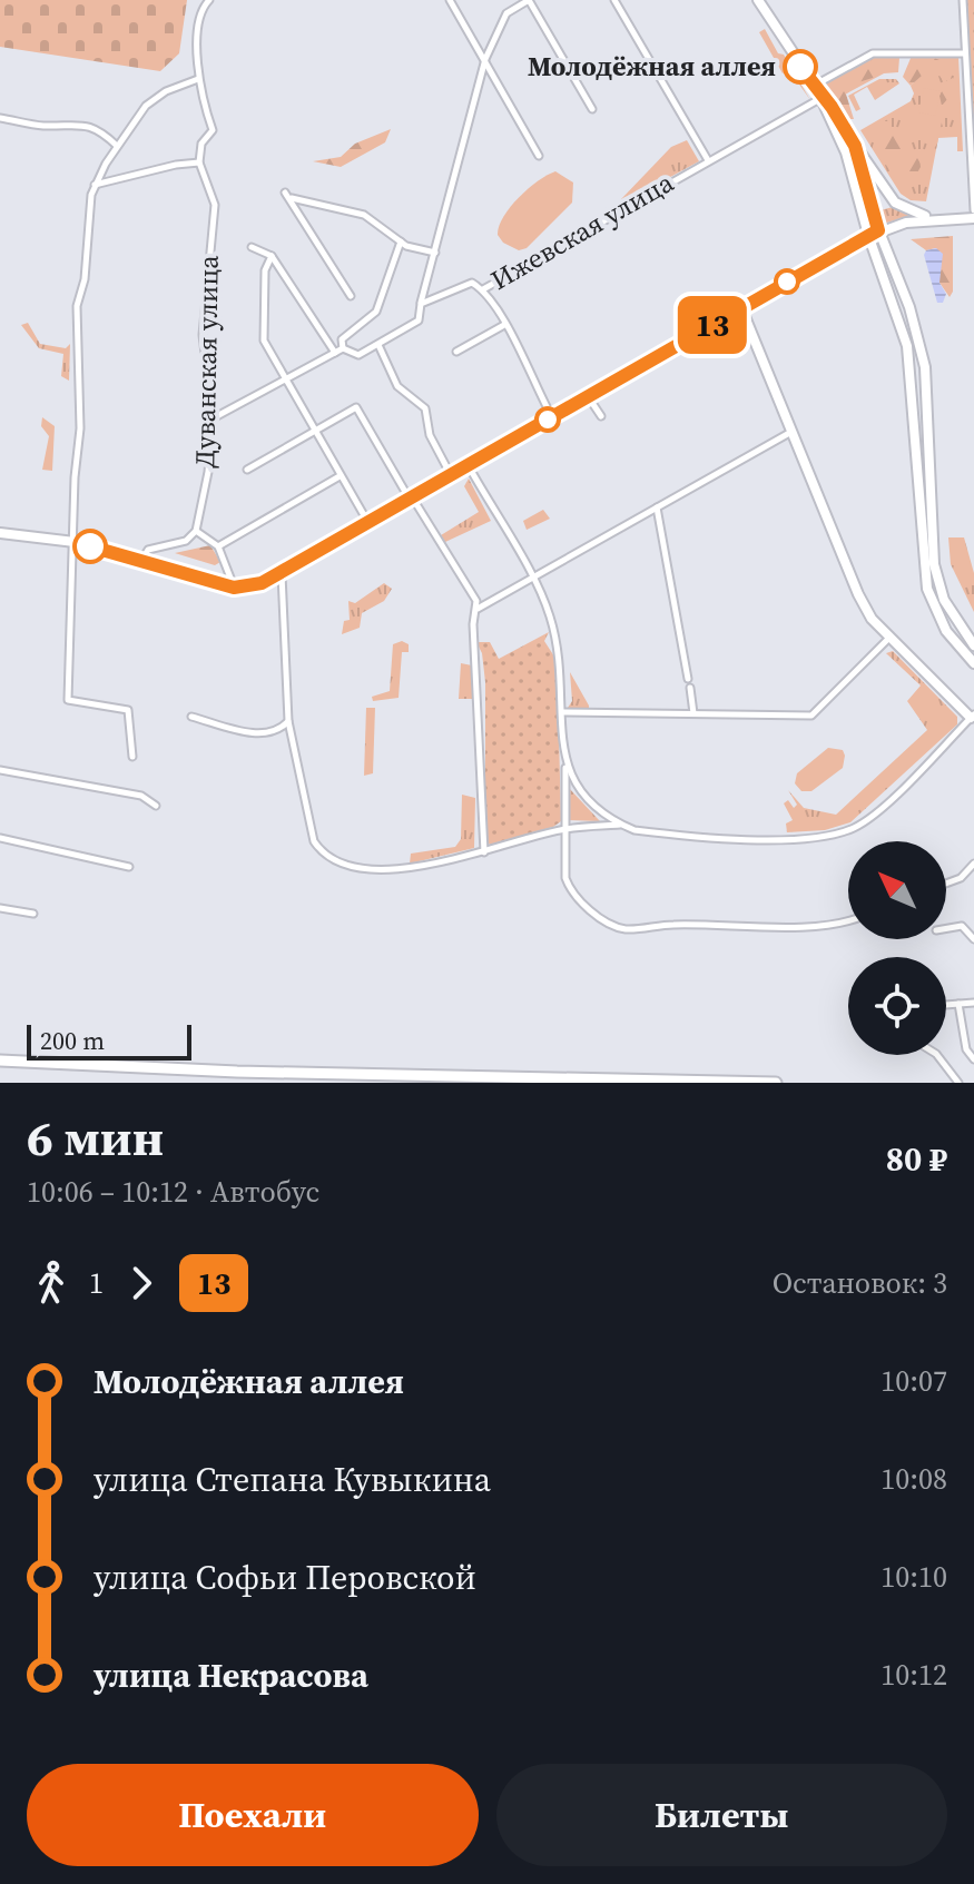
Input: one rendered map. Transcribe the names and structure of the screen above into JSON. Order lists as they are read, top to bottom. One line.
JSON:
{"streets":{"street":["Ижевская улица","Дуванская улица"]},"crossings":[["Ижевская улица","Дуванская улица"]],"places":["Молодёжная аллея"],"lines":["bus line 13"],"scale_bar":"200 m","north":"top left","page":{"on_map":"13","scale":"200 m","heading":["6 мин","10:06 – 10:12 · Автобус","80 ₽"],"legs":["1","13","Остановок: 3"],"list":[{"name":"Молодёжная аллея","value":"10:07"},{"name":"улица Степана Кувыкина","value":"10:08"},{"name":"улица Софьи Перовской","value":"10:10"},{"name":"улица Некрасова","value":"10:12"}],"buttons":["Поехали","Билеты"]}}
